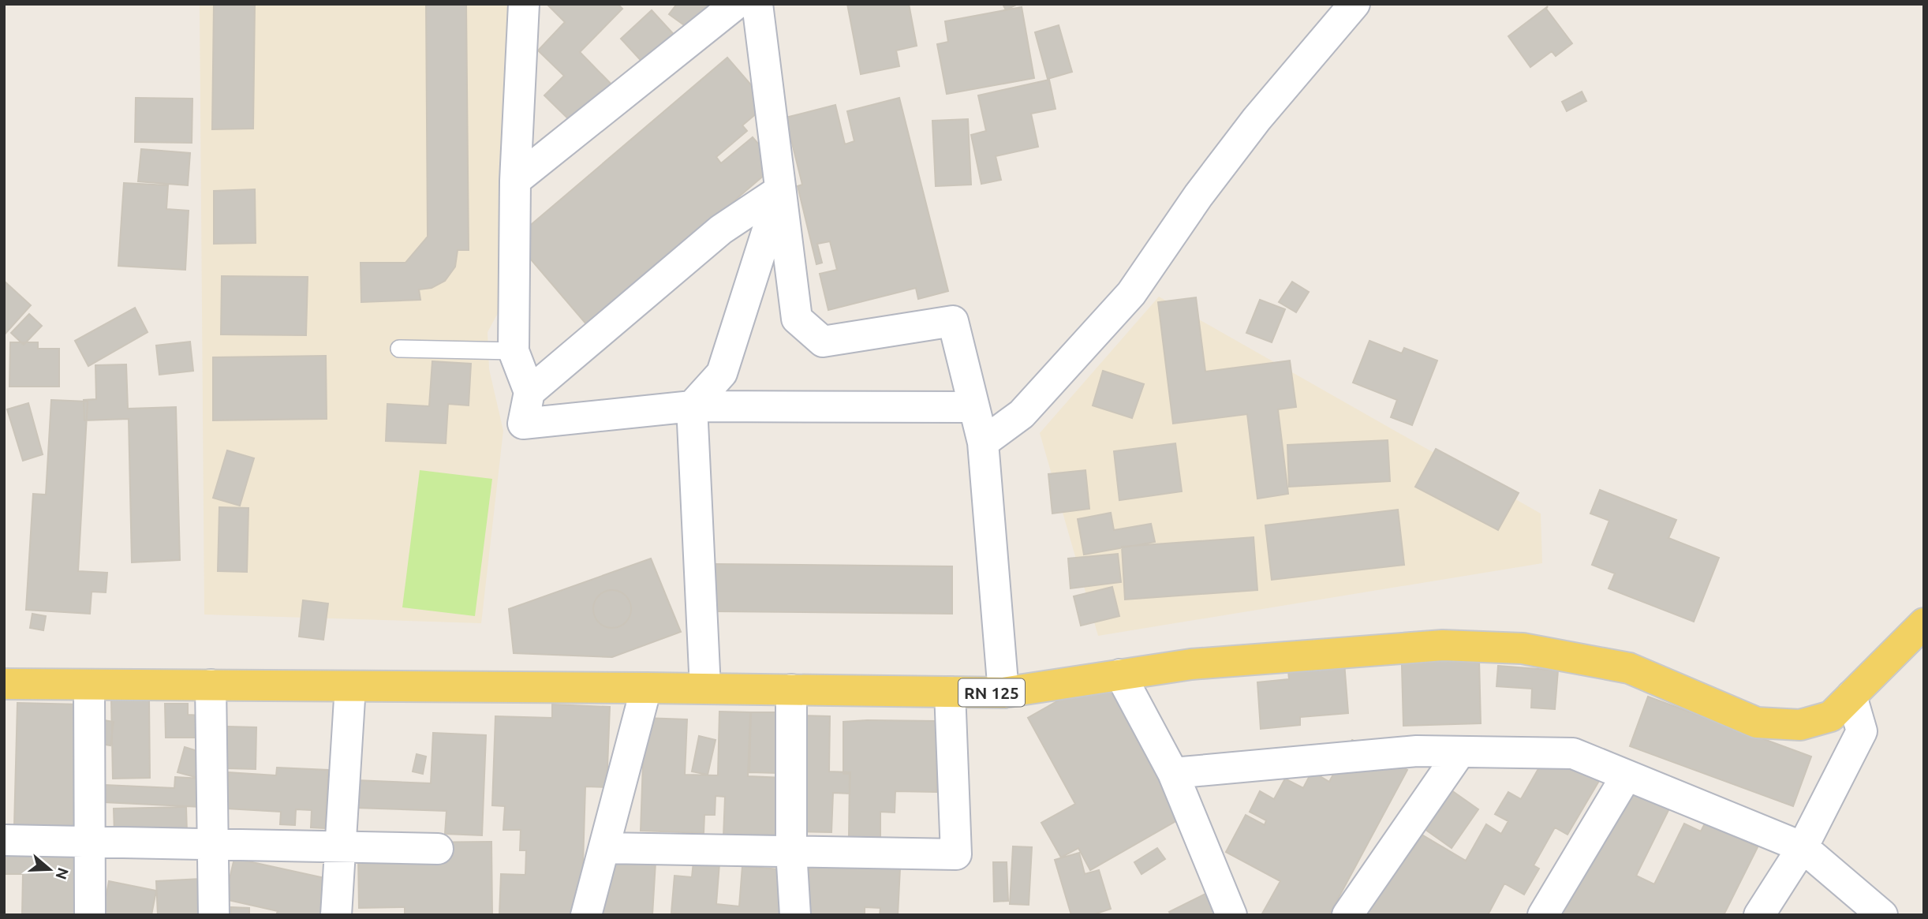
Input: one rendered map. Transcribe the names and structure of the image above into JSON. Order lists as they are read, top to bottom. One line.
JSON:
{"streets":{"main road":["RN 125"]},"north":"right"}
